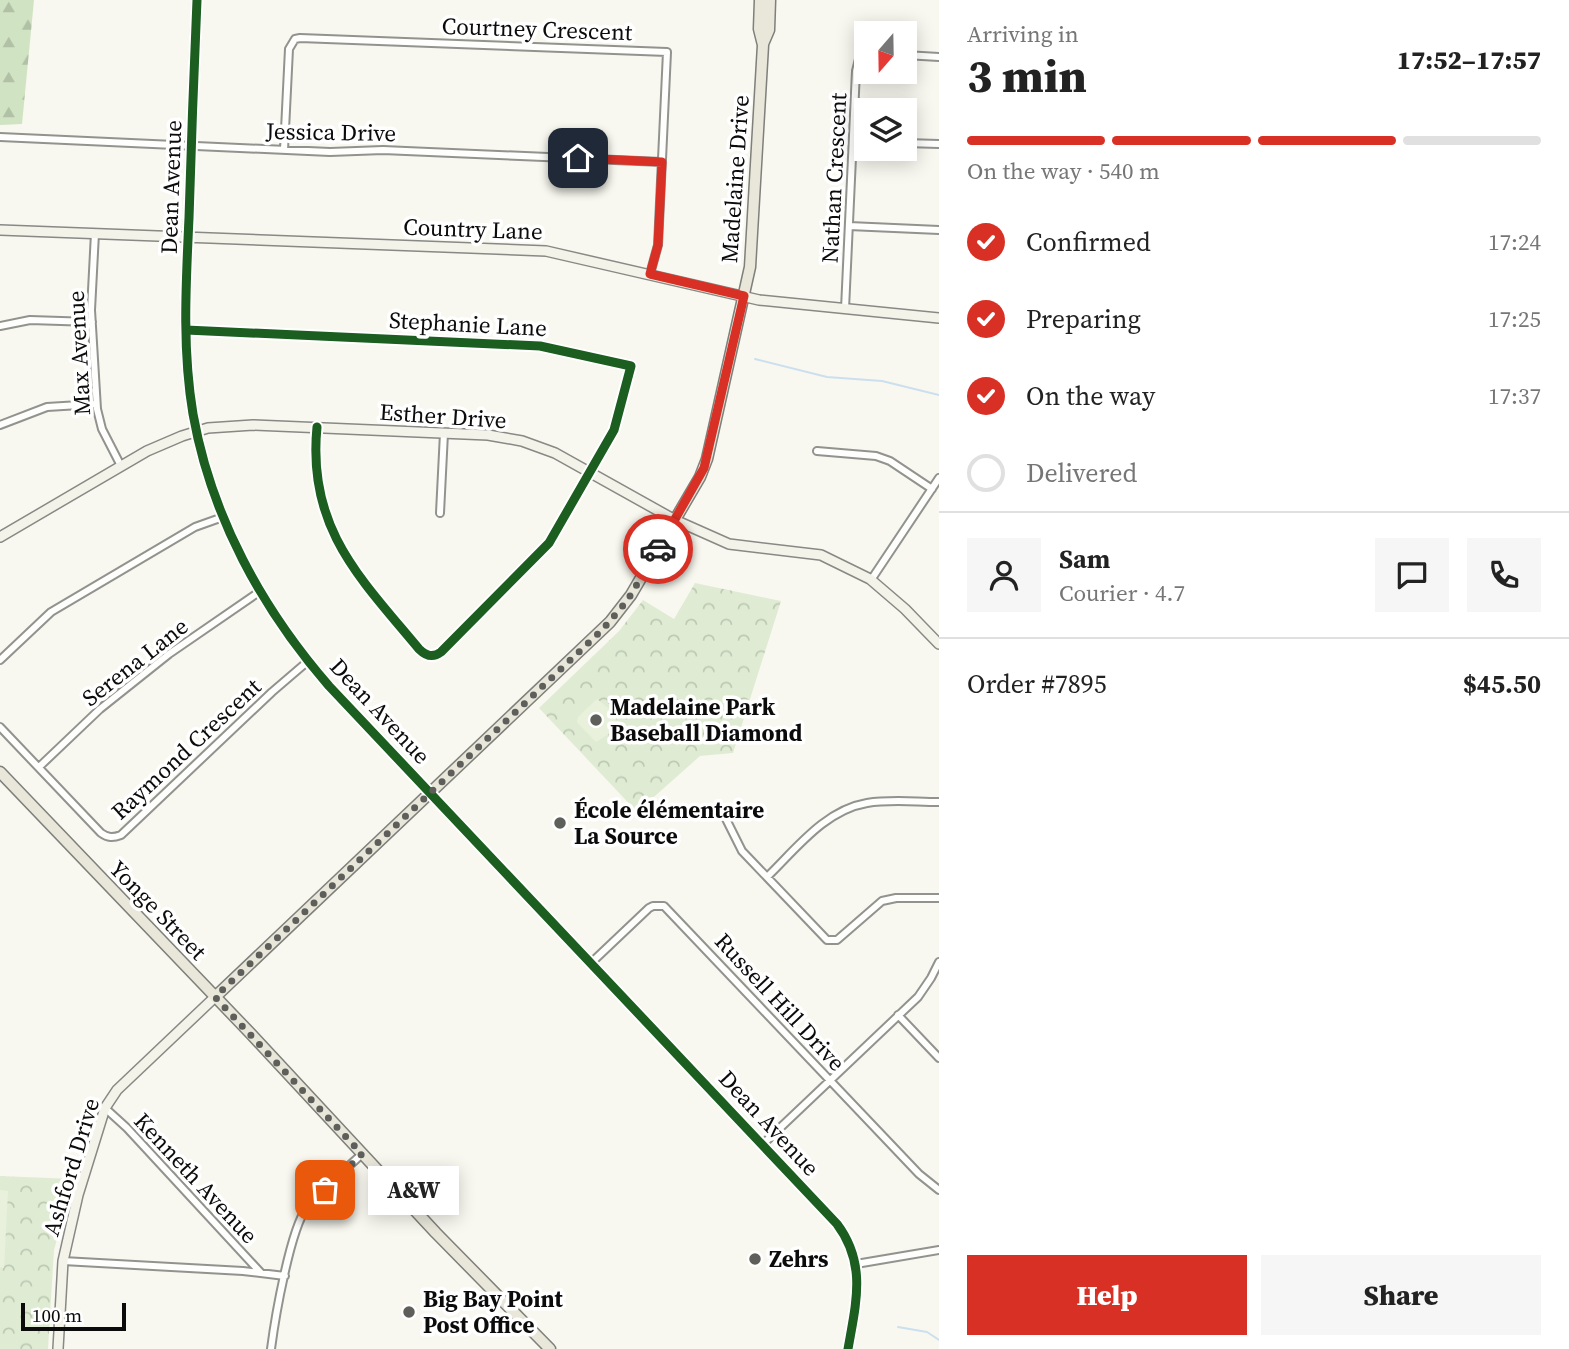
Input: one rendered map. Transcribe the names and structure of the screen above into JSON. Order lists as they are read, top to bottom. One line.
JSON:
{"streets":{"main road":["Madelaine Drive","Yonge Street"],"street":["Courtney Crescent","Jessica Drive","Nathan Crescent","Dean Avenue","Country Lane","Stephanie Lane","Max Avenue","Esther Drive","Serena Lane","Raymond Crescent","Russell Hill Drive","Ashford Drive","Kenneth Avenue"]},"crossings":[["Courtney Crescent","Jessica Drive"],["Courtney Crescent","Country Lane"],["Jessica Drive","Dean Avenue"],["Nathan Crescent","Country Lane"],["Madelaine Drive","Dean Avenue"],["Madelaine Drive","Country Lane"],["Madelaine Drive","Esther Drive"],["Madelaine Drive","Yonge Street"],["Madelaine Drive","Ashford Drive"],["Dean Avenue","Country Lane"],["Dean Avenue","Stephanie Lane"],["Dean Avenue","Esther Drive"],["Dean Avenue","Serena Lane"],["Dean Avenue","Raymond Crescent"],["Dean Avenue","Russell Hill Drive"],["Country Lane","Max Avenue"],["Stephanie Lane","Esther Drive"],["Max Avenue","Esther Drive"],["Serena Lane","Raymond Crescent"],["Yonge Street","Ashford Drive"],["Ashford Drive","Kenneth Avenue"]],"places":["Madelaine Park Baseball Diamond","École élémentaire La Source","A&W","Zehrs","Big Bay Point Post Office"],"scale_bar":"100 m","north":"bottom","page":{"heading":["3 min","Arriving in","17:52–17:57"],"panel":["Sam","Courier · 4.7","Order #7895","$45.50"],"bar":"On the way · 540 m","list":[["Confirmed","17:24"],["Preparing","17:25"],["On the way","17:37"],"Delivered"],"bubble":"A&W","buttons":["Help","Share"],"scale":"100 m"}}
